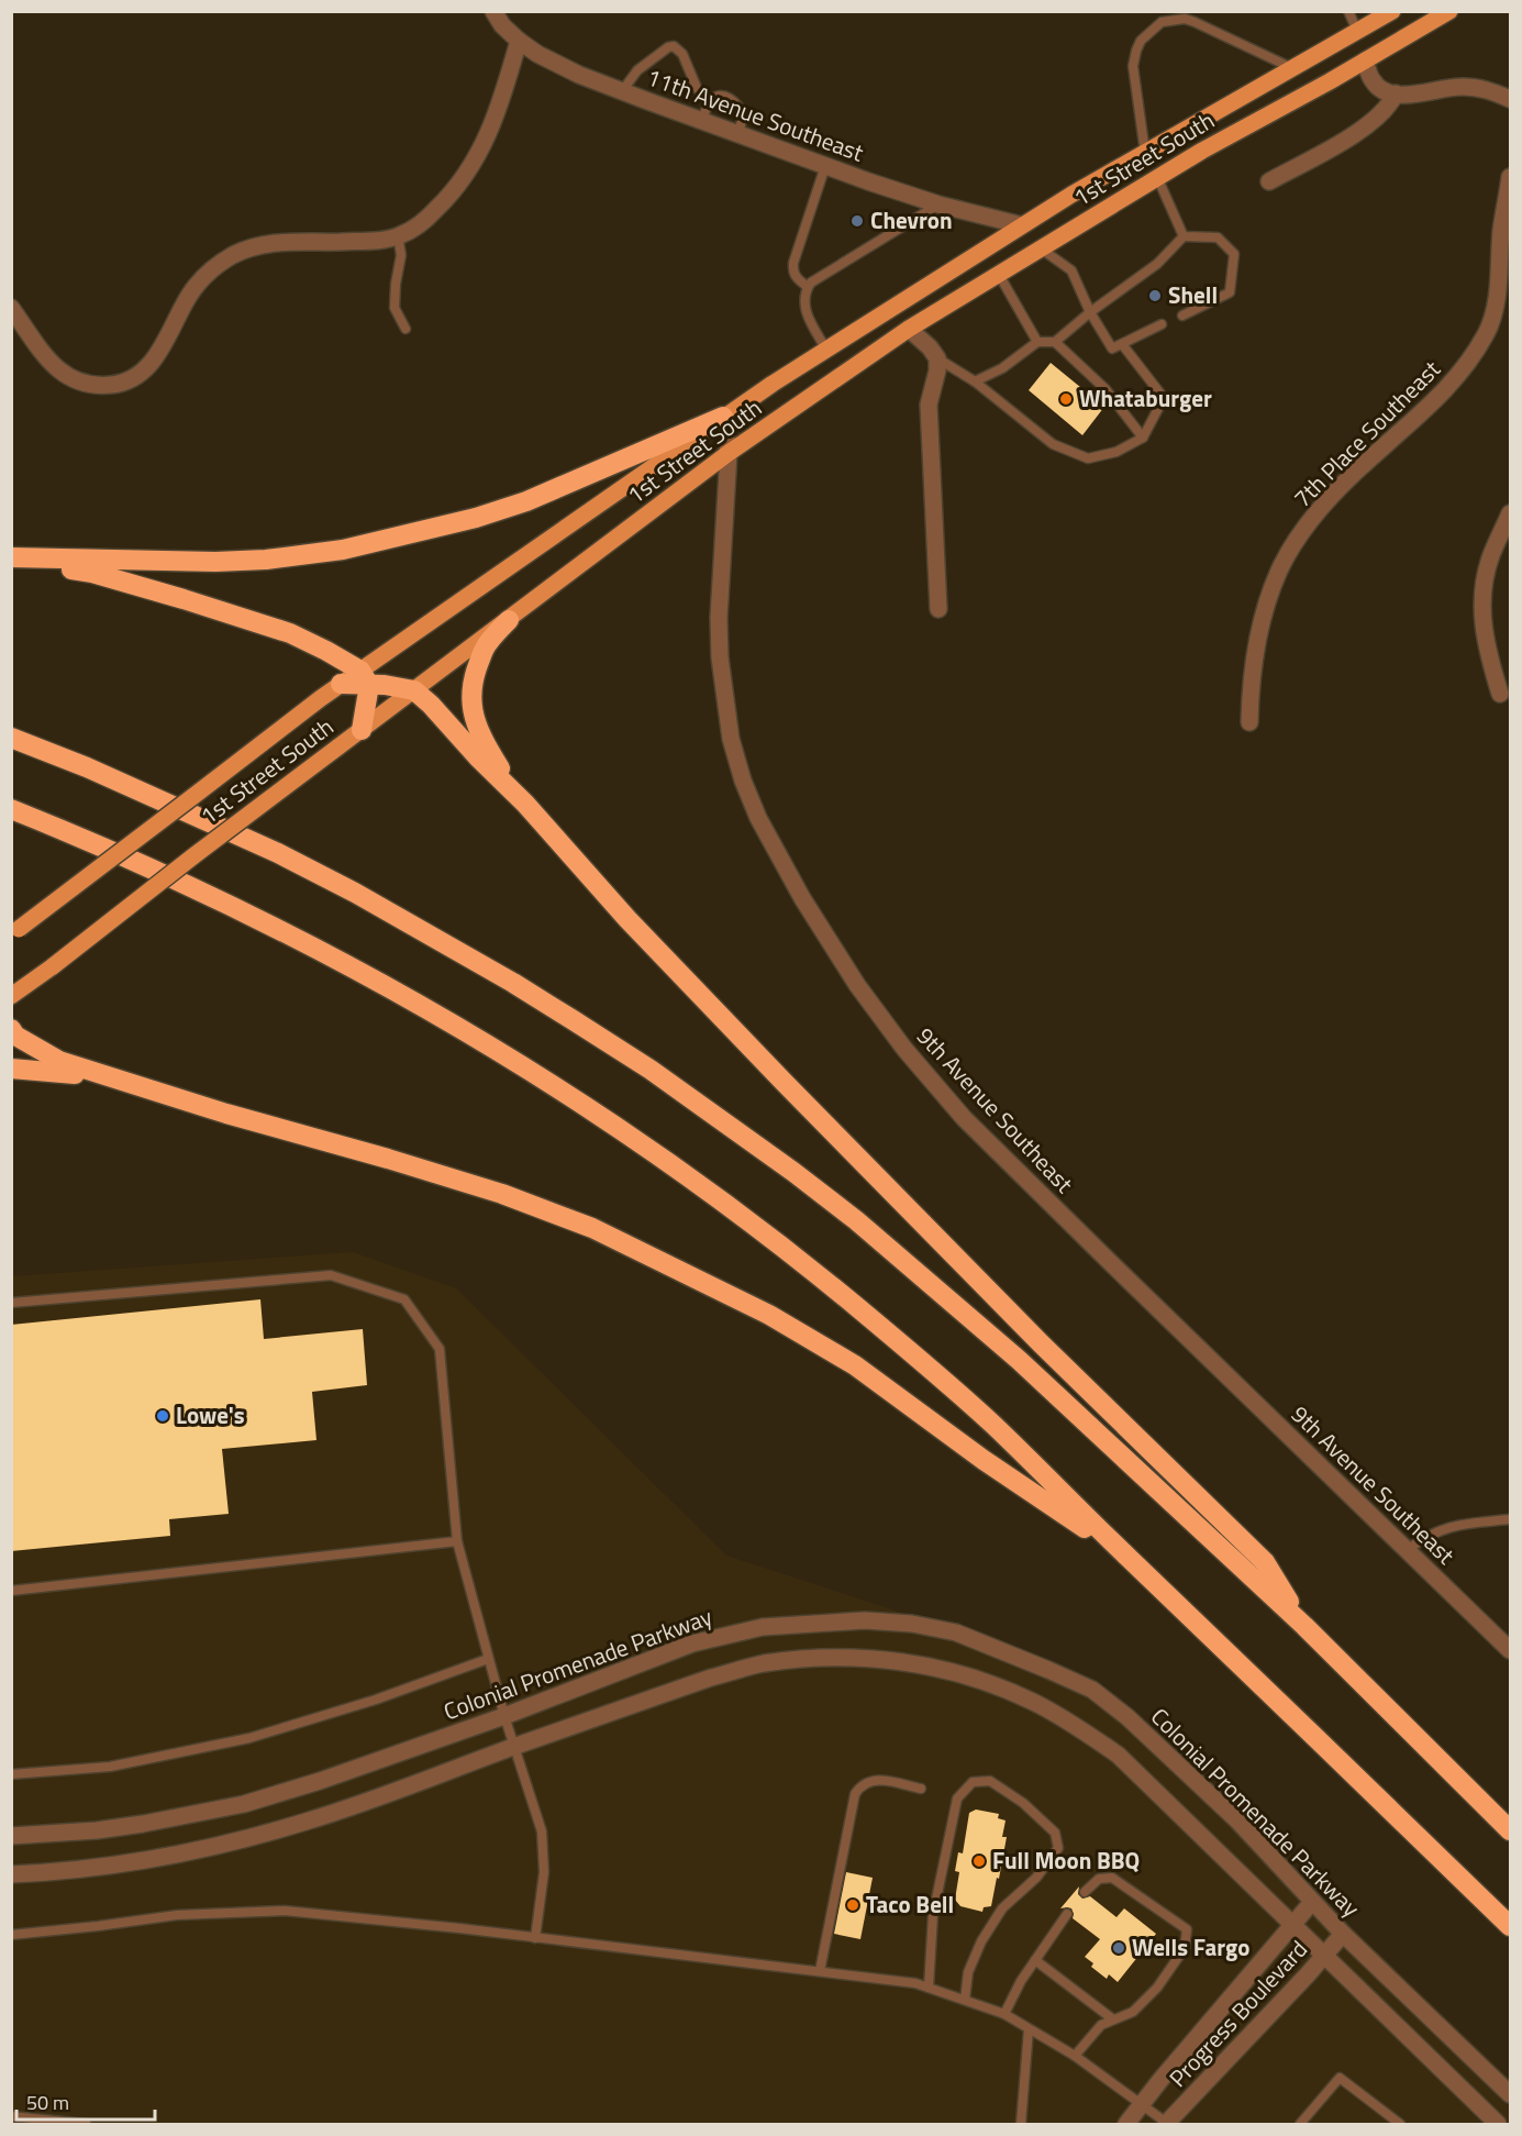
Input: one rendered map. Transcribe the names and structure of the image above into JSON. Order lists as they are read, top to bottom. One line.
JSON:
{"streets":{"main road":["1st Street South"],"street":["11th Avenue Southeast","7th Place Southeast","9th Avenue Southeast","Colonial Promenade Parkway","Progress Boulevard"]},"crossings":[["11th Avenue Southeast","1st Street South"],["1st Street South","9th Avenue Southeast"],["Colonial Promenade Parkway","Progress Boulevard"]],"places":["Chevron","Shell","Whataburger","Lowe's","Full Moon BBQ","Taco Bell","Wells Fargo"],"scale_bar":"50 m"}
